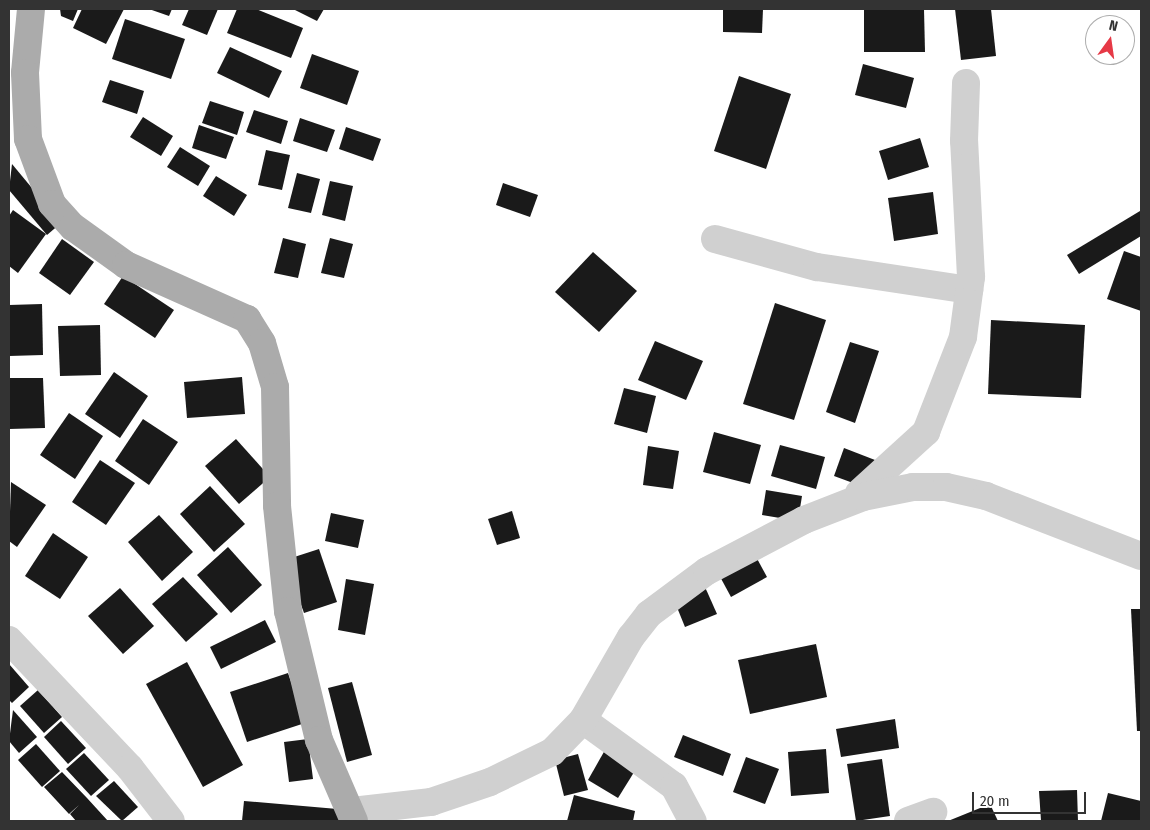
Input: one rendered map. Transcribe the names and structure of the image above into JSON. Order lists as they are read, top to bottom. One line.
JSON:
{"scale_bar":"20 m","north":"top"}
